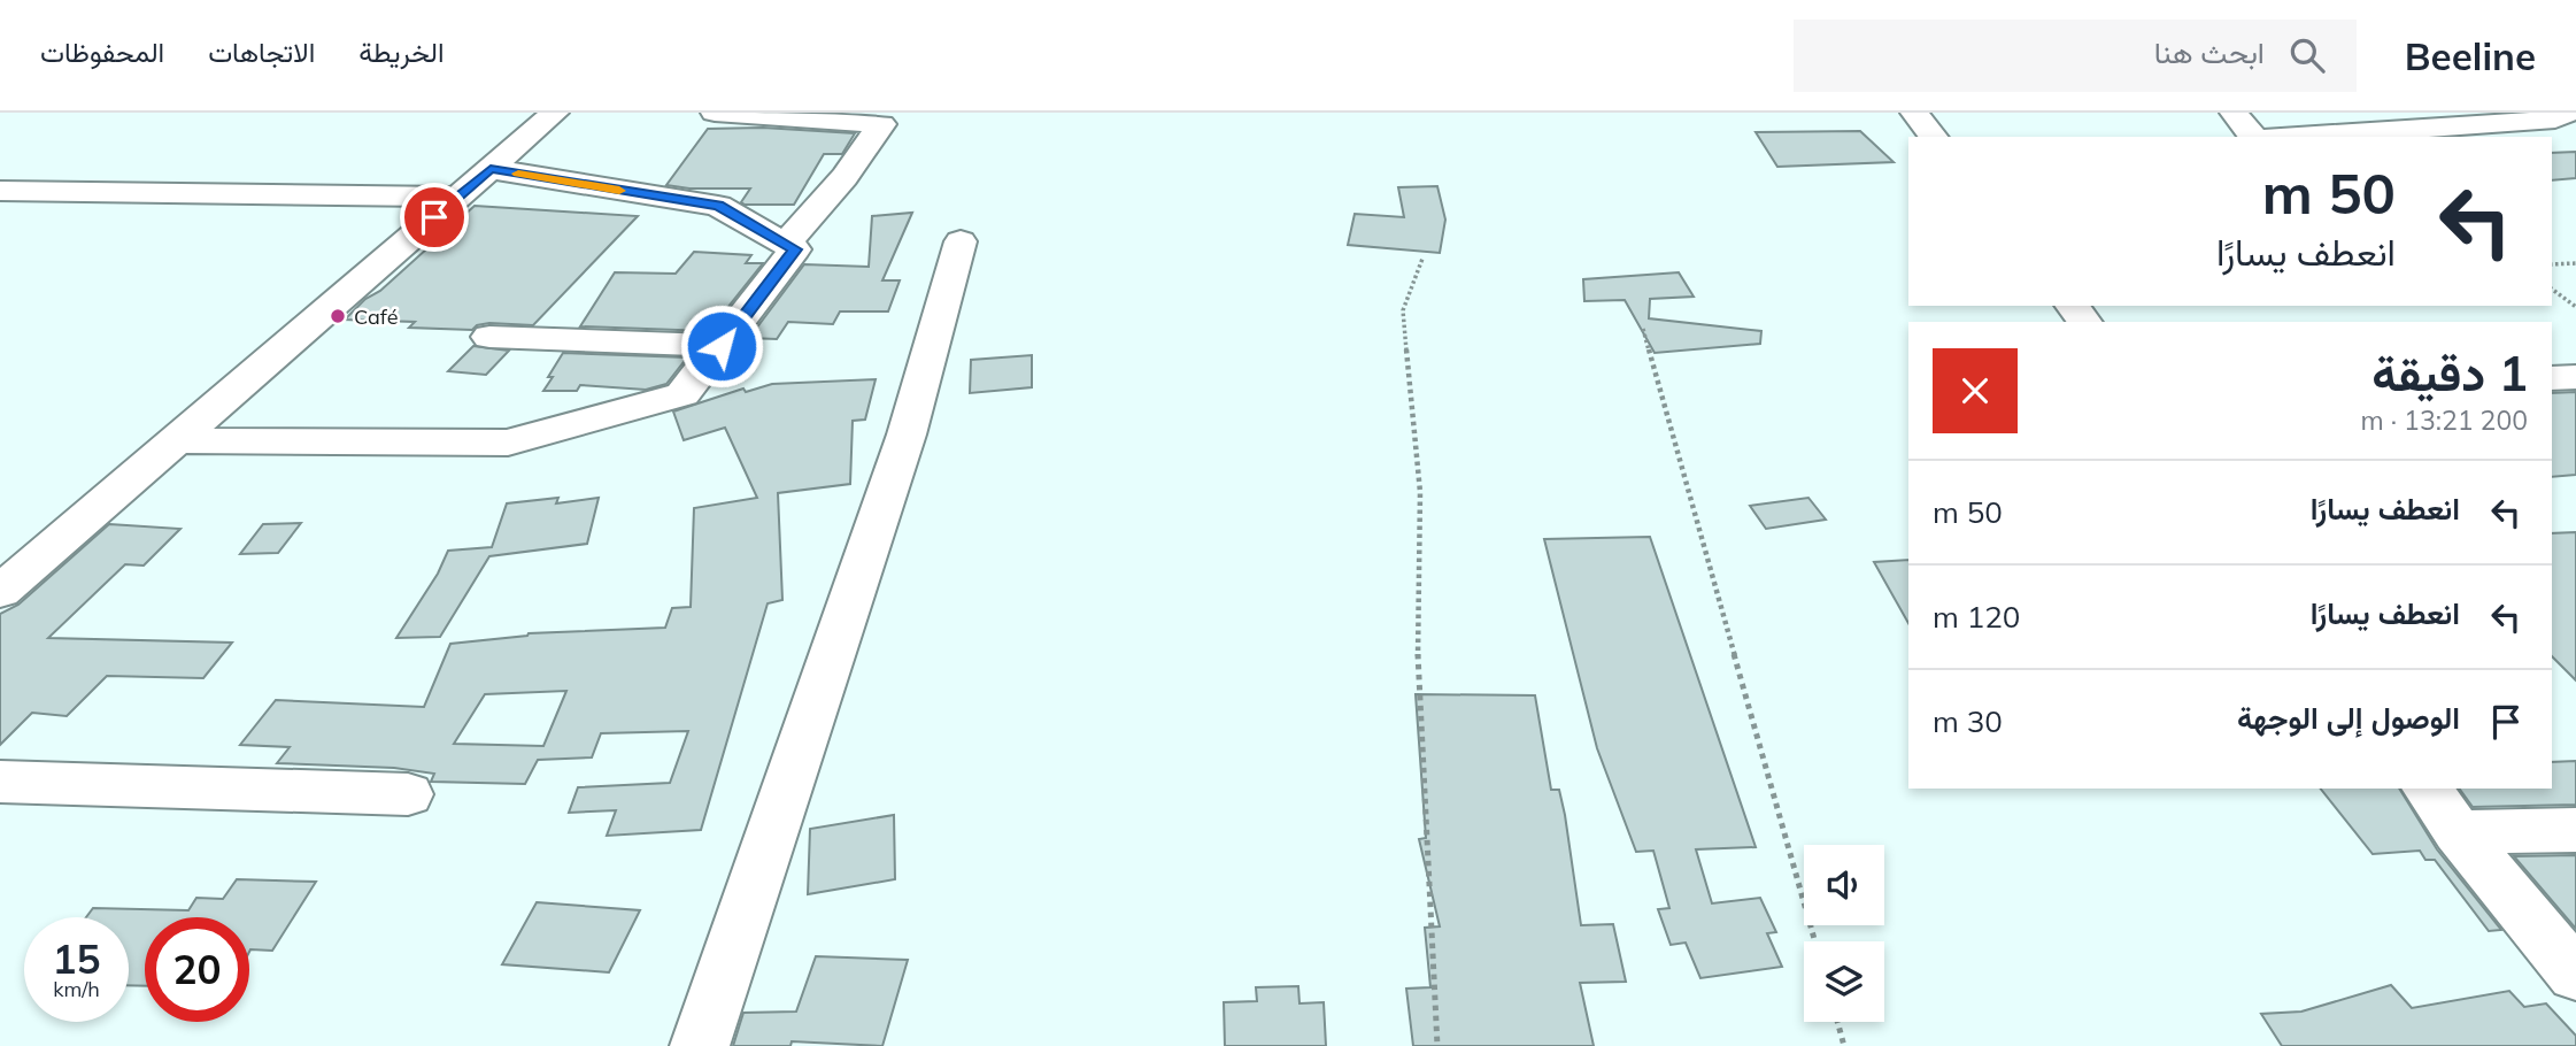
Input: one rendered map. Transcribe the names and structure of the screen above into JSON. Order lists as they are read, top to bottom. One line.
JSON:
{"places":["Café"],"page":{"header":"Beeline","search":"ابحث هنا","nav":["الخريطة","الاتجاهات","المحفوظات"],"turn":["50 m","انعطف يسارًا"],"heading":["1 دقيقة","200 m · 13:21"],"list":[{"name":"انعطف يسارًا","value":"50 m"},{"name":"انعطف يسارًا","value":"120 m"},{"name":"الوصول إلى الوجهة","value":"30 m"}],"speed":"15 km/h","limit":"20"}}
